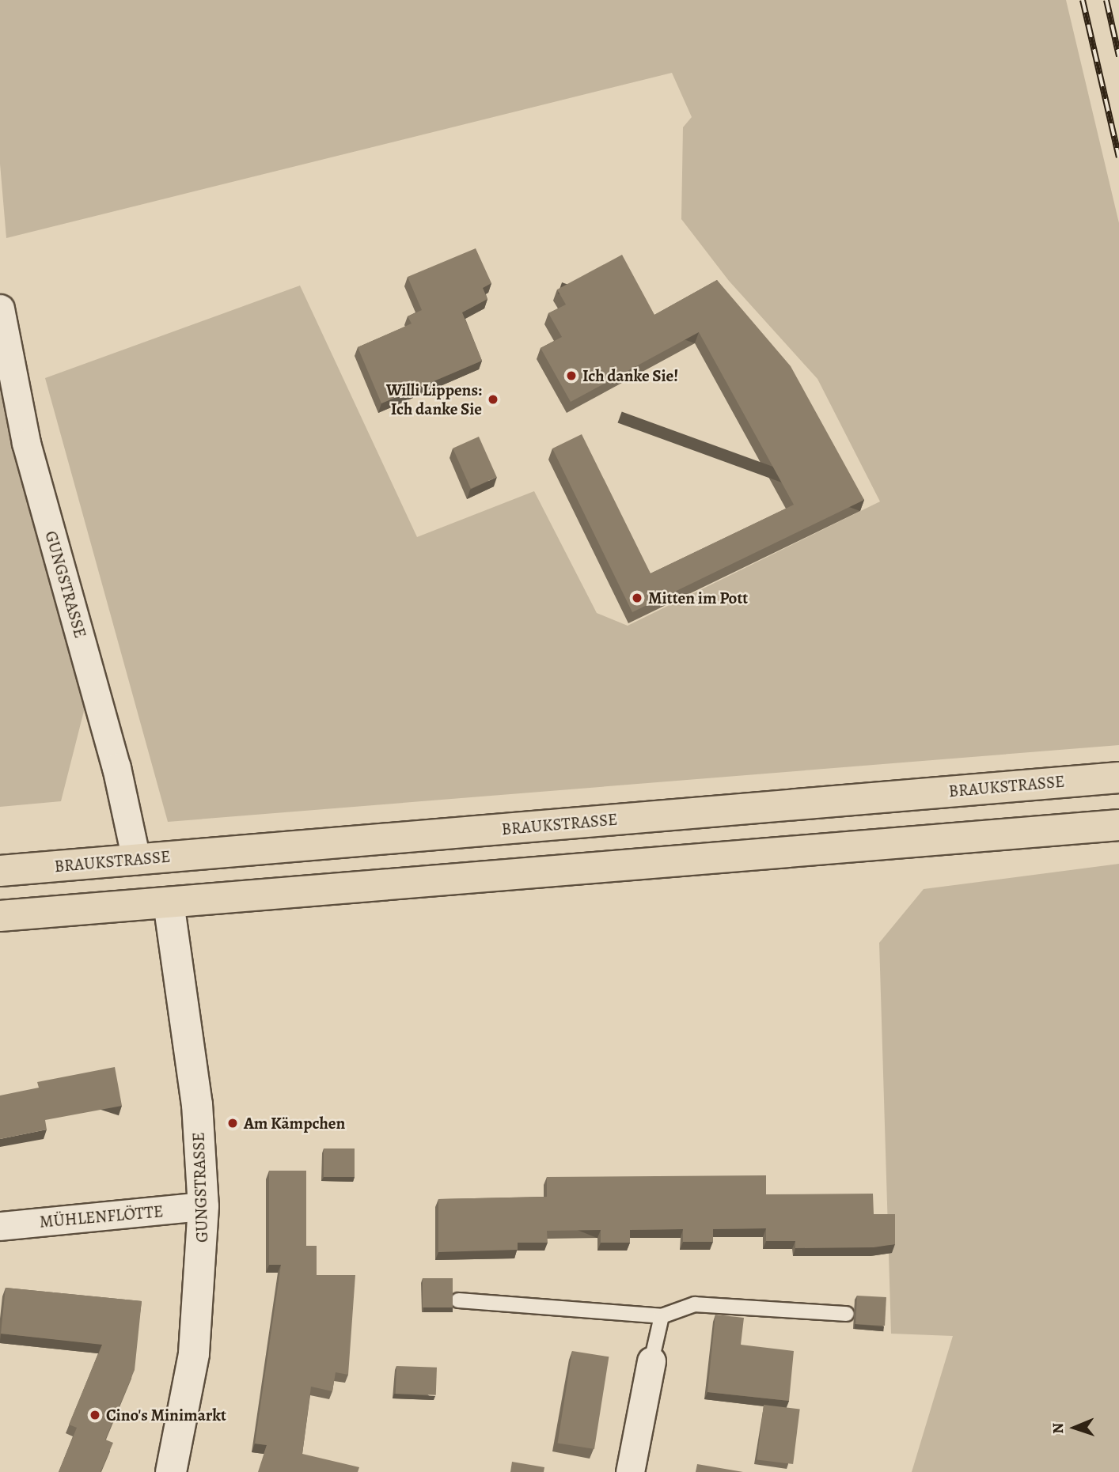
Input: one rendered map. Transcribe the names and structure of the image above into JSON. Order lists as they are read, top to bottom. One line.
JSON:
{"streets":{"main road":["BRAUKSTRASSE"],"street":["GUNGSTRASSE","MÜHLENFLÖTTE"]},"crossings":[["GUNGSTRASSE","BRAUKSTRASSE"],["GUNGSTRASSE","MÜHLENFLÖTTE"]],"places":["Ich danke Sie!","Willi Lippens: Ich danke Sie","Mitten im Pott","Am Kämpchen","Cino's Minimarkt"],"north":"left"}
